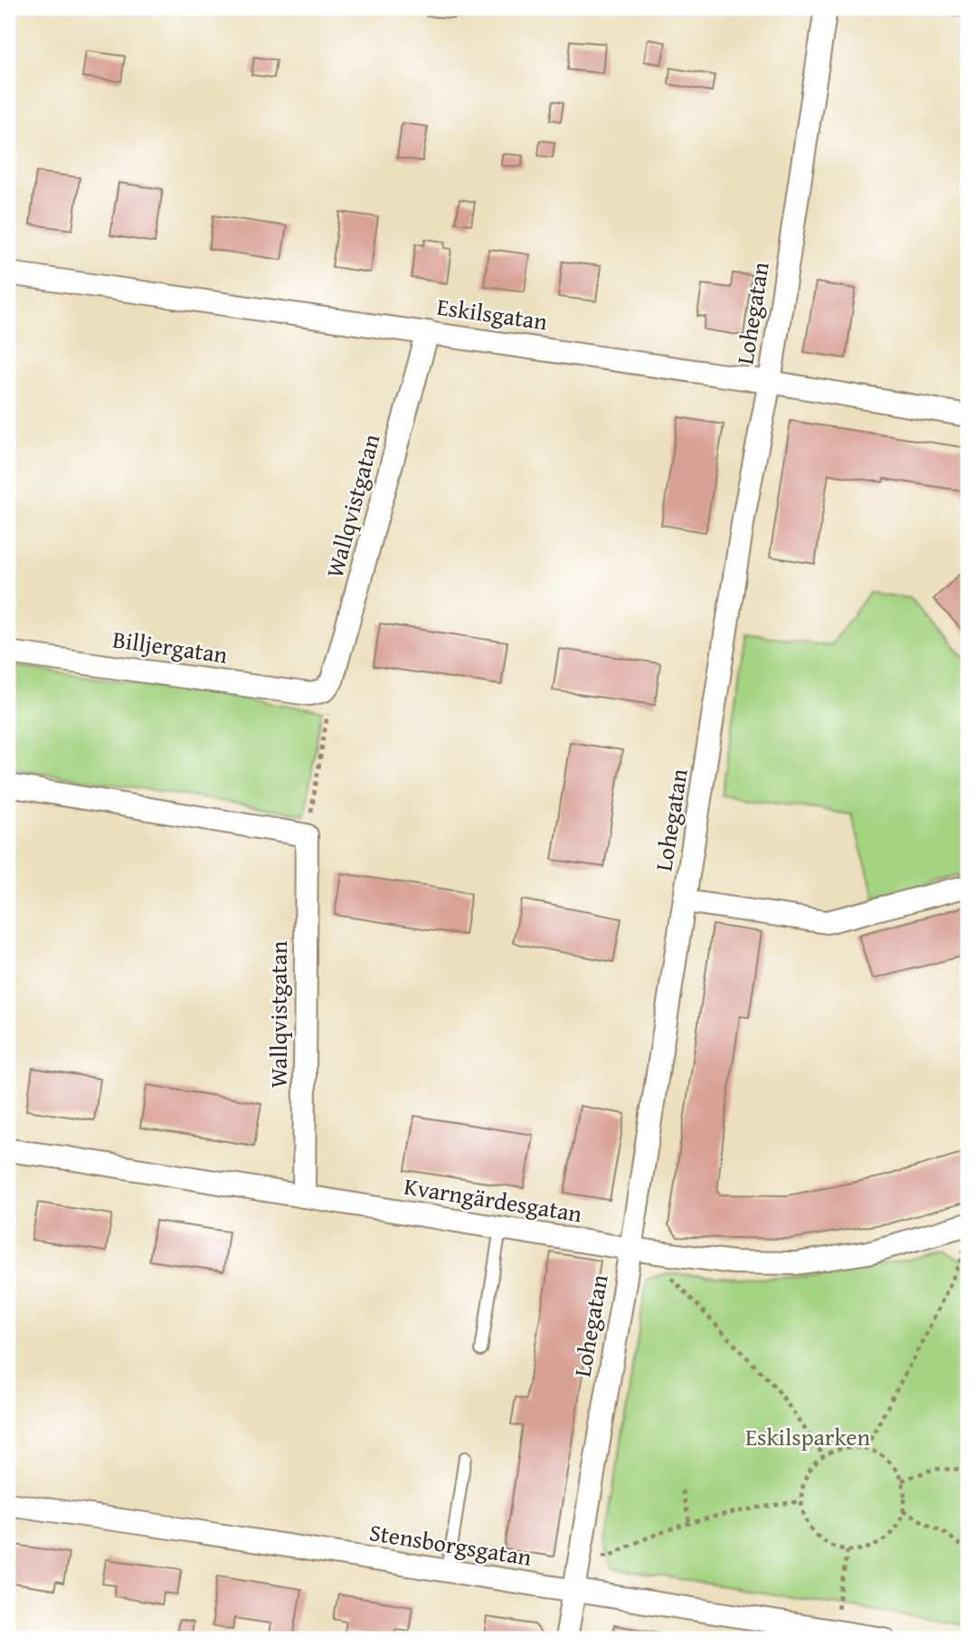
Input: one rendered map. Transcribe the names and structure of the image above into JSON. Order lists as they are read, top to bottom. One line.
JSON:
{"streets":{"street":["Lohegatan","Eskilsgatan","Wallqvistgatan","Billjergatan","Kvarngärdesgatan","Stensborgsgatan"]},"crossings":[["Lohegatan","Eskilsgatan"],["Lohegatan","Kvarngärdesgatan"],["Lohegatan","Stensborgsgatan"],["Eskilsgatan","Wallqvistgatan"],["Wallqvistgatan","Billjergatan"],["Wallqvistgatan","Kvarngärdesgatan"]],"parks":["Eskilsparken"]}
